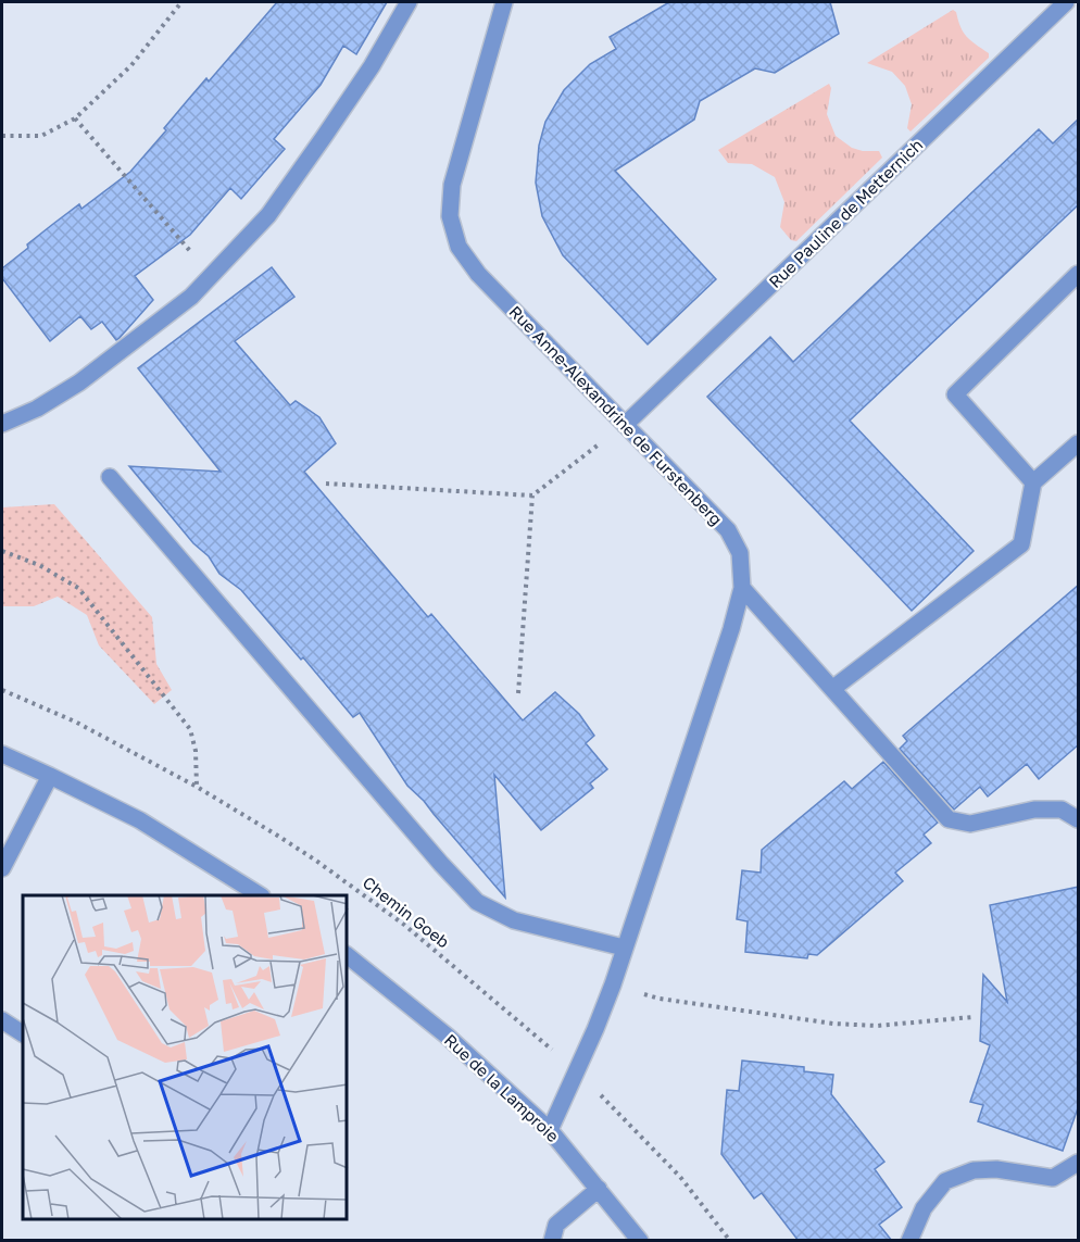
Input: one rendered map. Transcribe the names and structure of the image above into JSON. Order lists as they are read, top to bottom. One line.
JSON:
{"streets":{"street":["Rue Pauline de Metternich","Rue Anne-Alexandrine de Furstenberg","Rue de la Lamproie"],"path":["Chemin Goeb"]},"crossings":[["Rue Pauline de Metternich","Rue Anne-Alexandrine de Furstenberg"],["Rue Anne-Alexandrine de Furstenberg","Chemin Goeb"],["Rue Anne-Alexandrine de Furstenberg","Rue de la Lamproie"]]}
